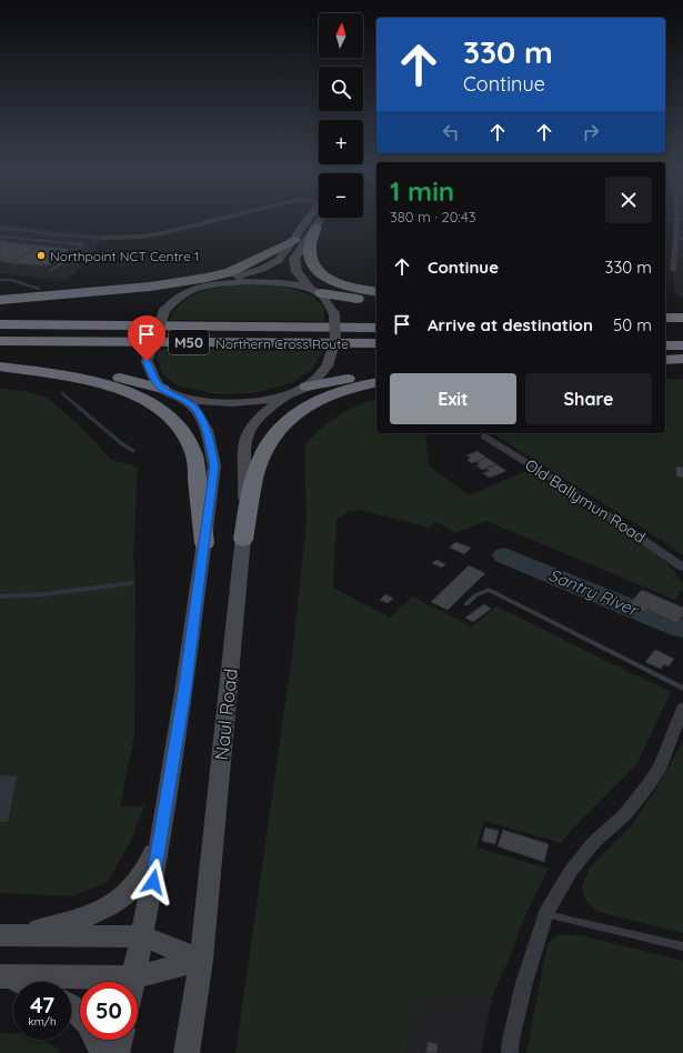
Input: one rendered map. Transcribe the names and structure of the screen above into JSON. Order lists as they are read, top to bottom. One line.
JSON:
{"streets":{"highway":["M50","Northern Cross Route"],"main road":["Naul Road"],"street":["Old Ballymun Road"]},"water":["Santry River"],"places":["Northpoint NCT Centre 1"],"north":"top","page":{"map_buttons":["+","−"],"turn":["330 m","Continue"],"heading":["1 min","380 m · 20:43"],"list":[{"name":"Continue","value":"330 m"},{"name":"Arrive at destination","value":"50 m"}],"buttons":["Exit","Share"],"speed":"47 km/h","limit":"50"}}
